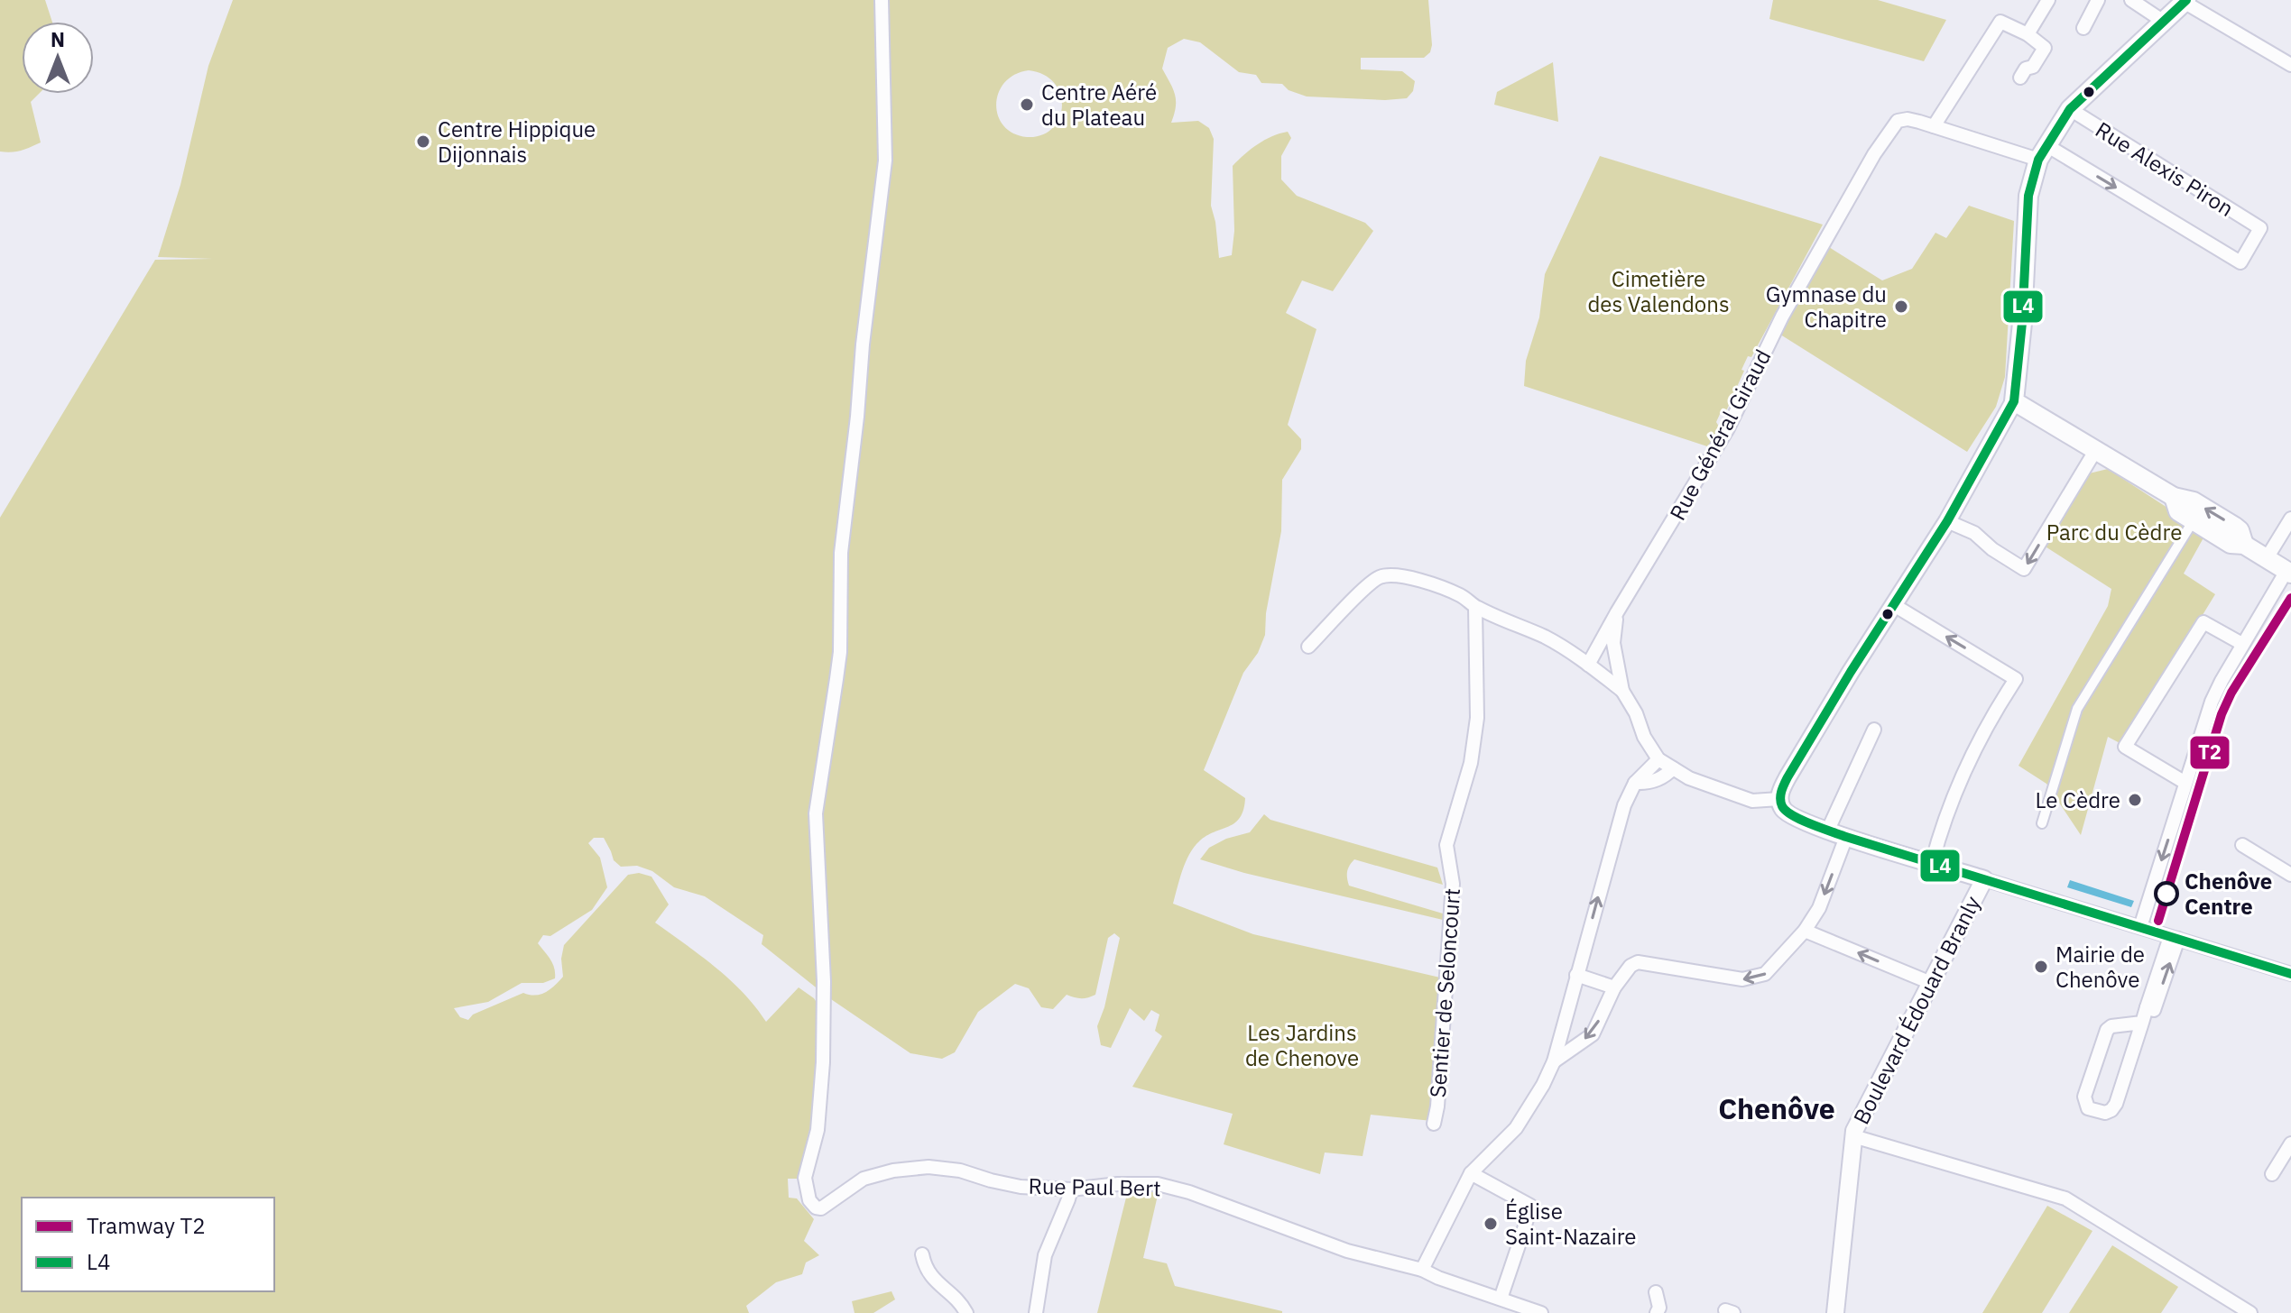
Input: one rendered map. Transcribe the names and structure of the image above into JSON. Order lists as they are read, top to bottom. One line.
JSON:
{"streets":{"street":["Rue Alexis Piron","Rue Général Giraud","Sentier de Seloncourt","Boulevard Édouard Branly","Rue Paul Bert"]},"crossings":[["Rue Alexis Piron","Rue Général Giraud"]],"districts":["Chenôve"],"parks":["Cimetière des Valendons","Parc du Cèdre","Les Jardins de Chenove"],"places":["Centre Aéré du Plateau","Centre Hippique Dijonnais","Gymnase du Chapitre","Le Cèdre","Chenôve Centre","Mairie de Chenôve","Église Saint-Nazaire"],"lines":["transit line L4","tram line T2"],"legend":["Tramway T2","L4"],"north":"top"}
